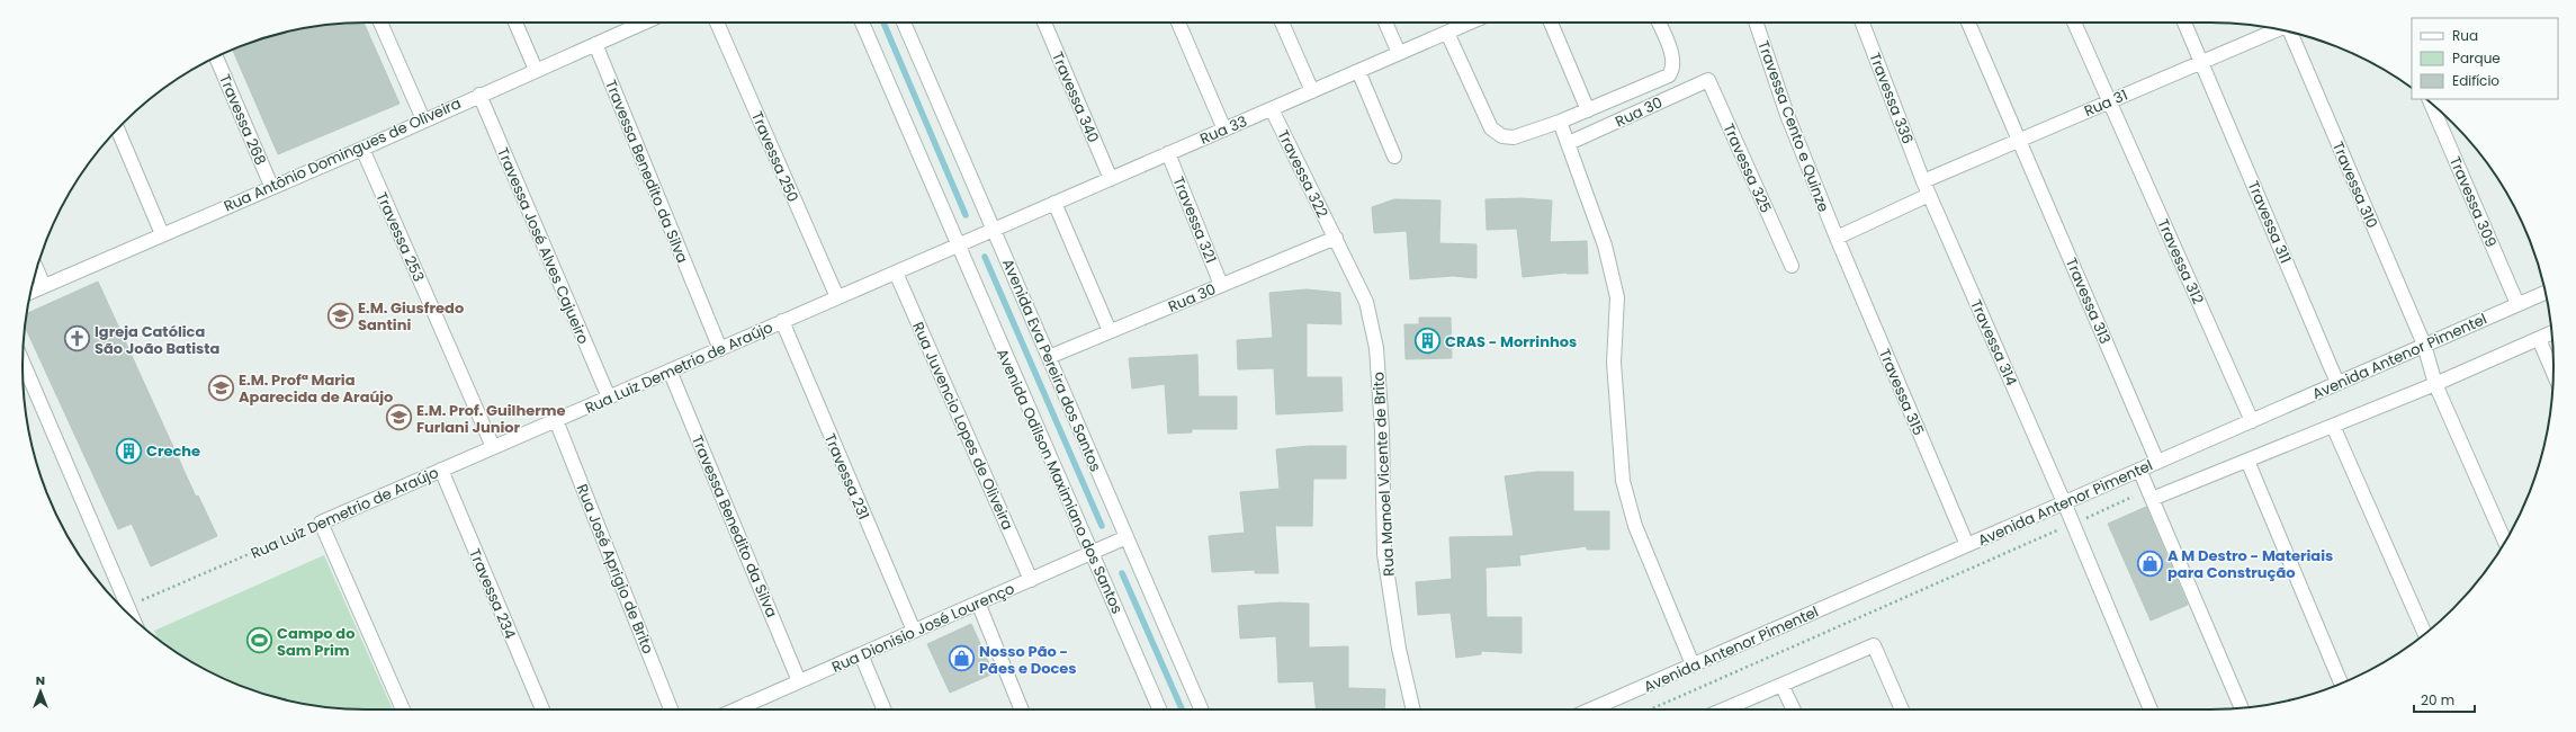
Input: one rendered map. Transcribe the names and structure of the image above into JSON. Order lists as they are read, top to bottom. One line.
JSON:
{"streets":{"street":["Travessa 340","Travessa 336","Rua 31","Rua 30","Travessa 268","Travessa Cento e Quinze","Rua 33","Rua Antônio Domingues de Oliveira","Travessa 250","Travessa 325","Travessa Benedito da Silva","Travessa 322","Travessa 310","Travessa 309","Travessa 321","Travessa 311","Travessa 253","Travessa José Alves Cajueiro","Travessa 312","Travessa 313","Travessa 314","Avenida Antenor Pimentel","Avenida Eva Pereira dos Santos","Rua Luiz Demetrio de Araújo","Travessa 315","Rua Juvencio Lopes de Oliveira","Rua Manoel Vicente de Brito","Travessa 231","Avenida Odilson Maximiano dos Santos","Rua José Aprigio de Brito","Travessa 234","Rua Dionisio José Lourenço"]},"crossings":[["Travessa 340","Rua 33"],["Travessa 336","Rua 31"],["Travessa 336","Travessa 314"],["Rua 31","Travessa 311"],["Rua 31","Travessa 312"],["Rua 31","Travessa 313"],["Rua 31","Travessa 314"],["Rua 30","Travessa 325"],["Rua 30","Travessa 322"],["Rua 30","Travessa 321"],["Rua 30","Avenida Eva Pereira dos Santos"],["Rua 30","Rua Manoel Vicente de Brito"],["Travessa 268","Rua Antônio Domingues de Oliveira"],["Travessa Cento e Quinze","Travessa 315"],["Rua 33","Travessa 322"],["Rua 33","Travessa 321"],["Rua 33","Avenida Eva Pereira dos Santos"],["Rua 33","Rua Luiz Demetrio de Araújo"],["Rua 33","Avenida Odilson Maximiano dos Santos"],["Rua Antônio Domingues de Oliveira","Travessa Benedito da Silva"],["Rua Antônio Domingues de Oliveira","Travessa 253"],["Rua Antônio Domingues de Oliveira","Travessa José Alves Cajueiro"],["Travessa 250","Rua Luiz Demetrio de Araújo"],["Travessa Benedito da Silva","Rua Luiz Demetrio de Araújo"],["Travessa Benedito da Silva","Rua Dionisio José Lourenço"],["Travessa 322","Rua Manoel Vicente de Brito"],["Travessa 310","Avenida Antenor Pimentel"],["Travessa 309","Avenida Antenor Pimentel"],["Travessa 311","Avenida Antenor Pimentel"],["Travessa 253","Rua Luiz Demetrio de Araújo"],["Travessa José Alves Cajueiro","Rua Luiz Demetrio de Araújo"],["Travessa 312","Avenida Antenor Pimentel"],["Travessa 313","Avenida Antenor Pimentel"],["Travessa 314","Avenida Antenor Pimentel"],["Avenida Antenor Pimentel","Travessa 315"],["Avenida Eva Pereira dos Santos","Rua Dionisio José Lourenço"],["Rua Luiz Demetrio de Araújo","Rua Juvencio Lopes de Oliveira"],["Rua Luiz Demetrio de Araújo","Travessa 231"],["Rua Luiz Demetrio de Araújo","Avenida Odilson Maximiano dos Santos"],["Rua Luiz Demetrio de Araújo","Rua José Aprigio de Brito"],["Rua Luiz Demetrio de Araújo","Travessa 234"],["Rua Juvencio Lopes de Oliveira","Rua Dionisio José Lourenço"],["Travessa 231","Rua Dionisio José Lourenço"],["Avenida Odilson Maximiano dos Santos","Rua Dionisio José Lourenço"]],"places":{"school or university":["E.M. Giusfredo Santini","E.M. Profª Maria Aparecida de Araújo","E.M. Prof. Guilherme Furlani Junior"],"church":["Igreja Católica São João Batista"],"building":["CRAS - Morrinhos","Creche"],"shop":["A M Destro - Materiais para Construção","Nosso Pão - Pães e Doces"],"sports":["Campo do Sam Prim"]},"legend":["Rua","Parque","Edifício"],"scale_bar":"20 m","north":"top"}
